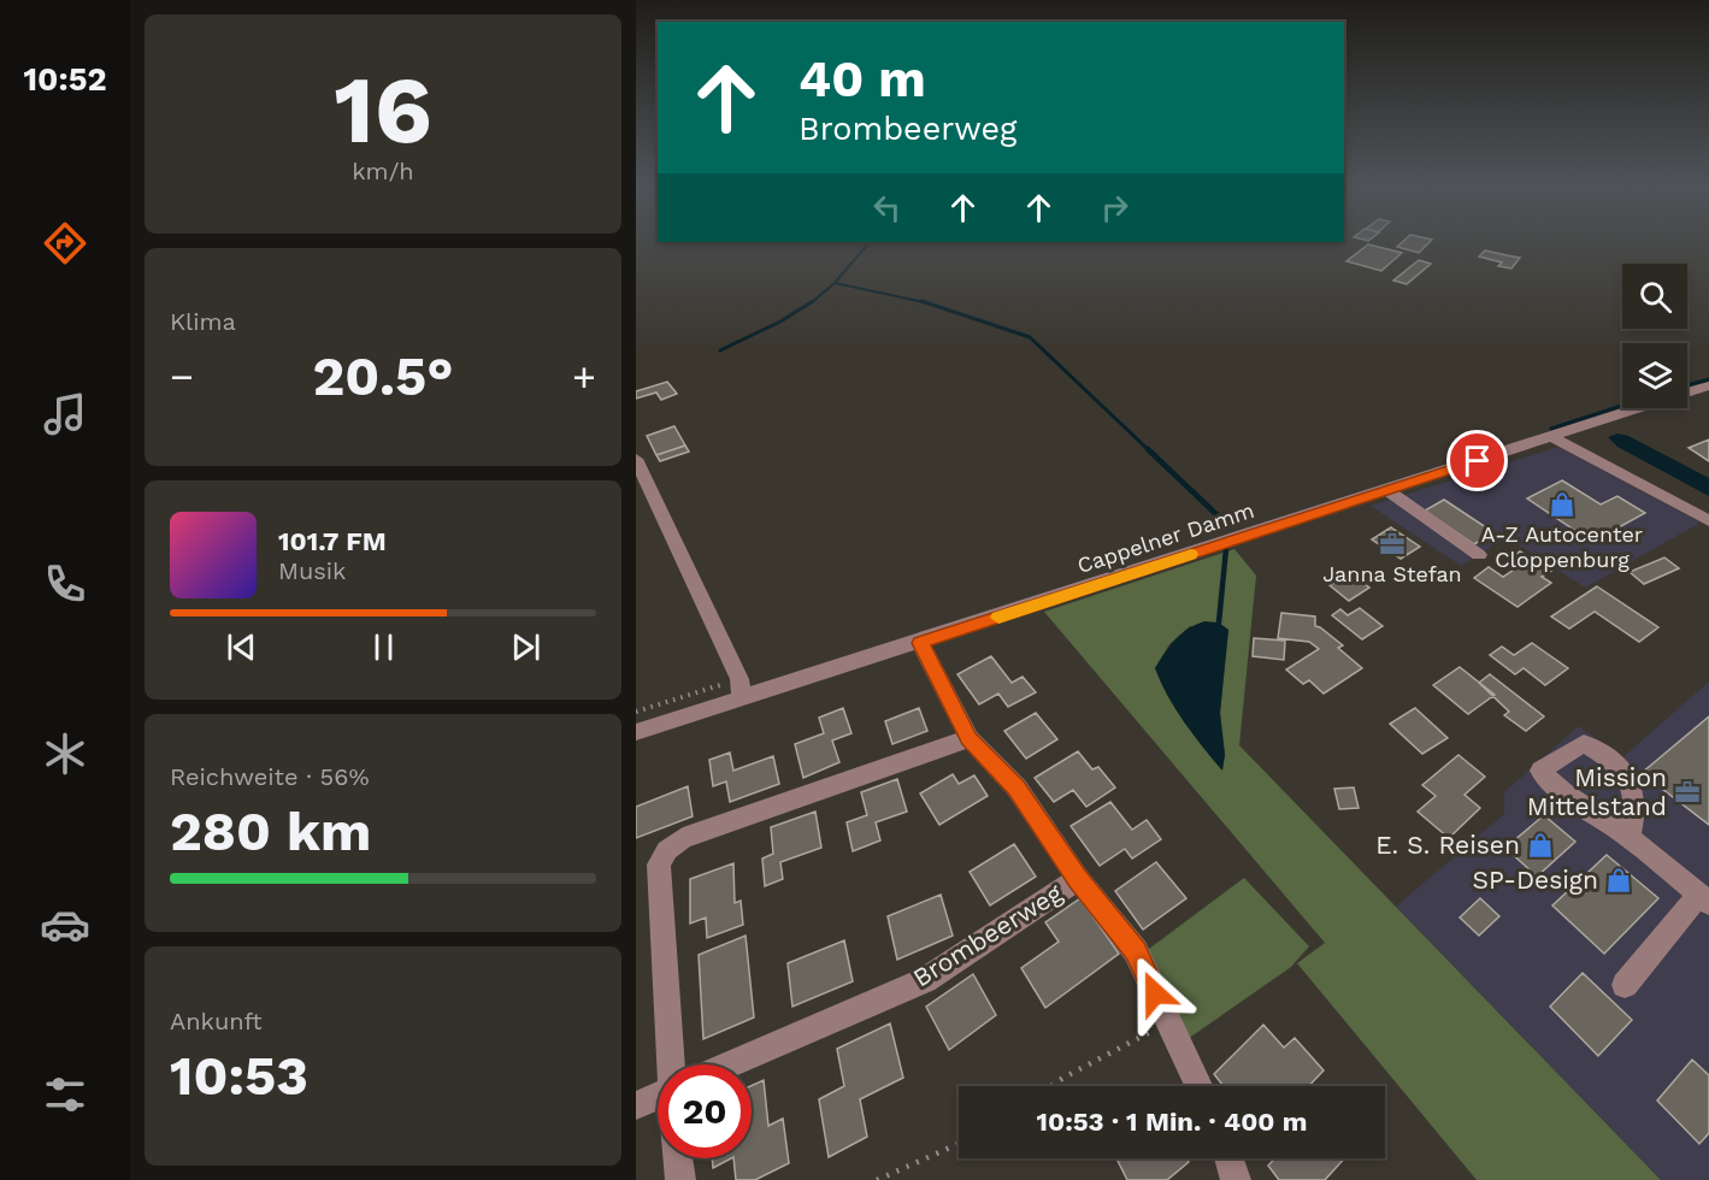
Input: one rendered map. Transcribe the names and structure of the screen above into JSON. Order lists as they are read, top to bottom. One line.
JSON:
{"streets":{"street":["Cappelner Damm","Brombeerweg"]},"crossings":[["Cappelner Damm","Brombeerweg"]],"places":{"shop":["A-Z Autocenter Cloppenburg","E. S. Reisen","SP-Design"],"office":["Janna Stefan","Mission Mittelstand"]},"page":{"tabs":"10:52","tile":[["16","km/h"],"Klima",["Reichweite · 56%","280 km"],["Ankunft","10:53"]],"turn":["40 m","Brombeerweg"],"heat":["−","20.5°","+"],"song":["101.7 FM","Musik"],"limit":"20","trip":"10:53 · 1 Min. · 400 m"}}
